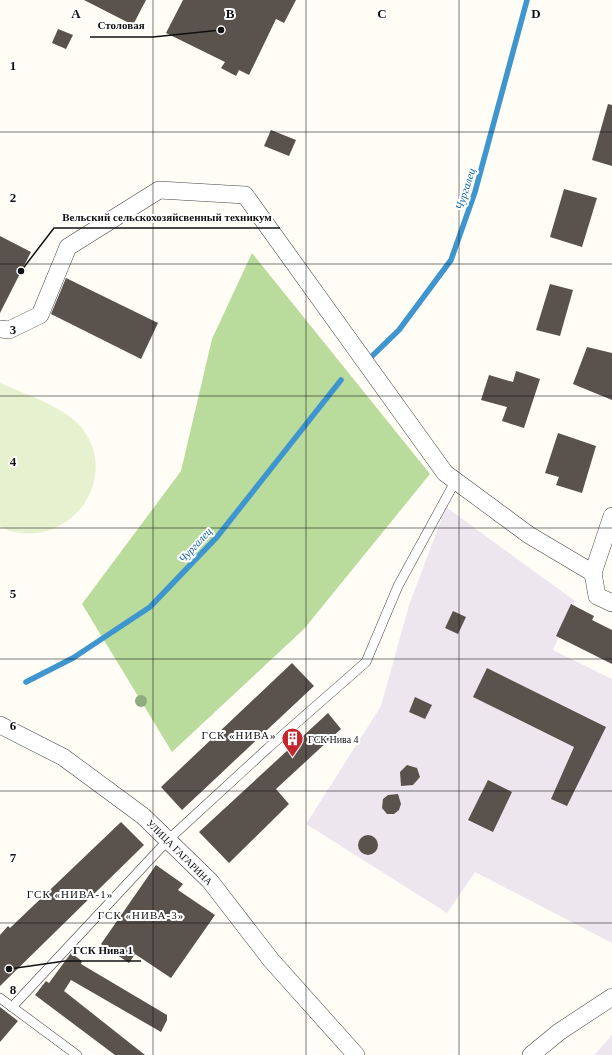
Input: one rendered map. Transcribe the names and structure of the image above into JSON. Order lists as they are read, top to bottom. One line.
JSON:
{"streets":{"street":["УЛИЦА ГАГАРИНА"]},"districts":["ГСК «НИВА»","ГСК «НИВА-1»","ГСК «НИВА-3»"],"water":["Чургалец"],"places":{"other":["Столовая","Вельский сельскохозяйсвенный техникум","ГСК Нива 1"],"building":["ГСК Нива 4"]},"grid":{"columns":["A","B","C","D"],"rows":["1","2","3","4","5","6","7","8"]}}
